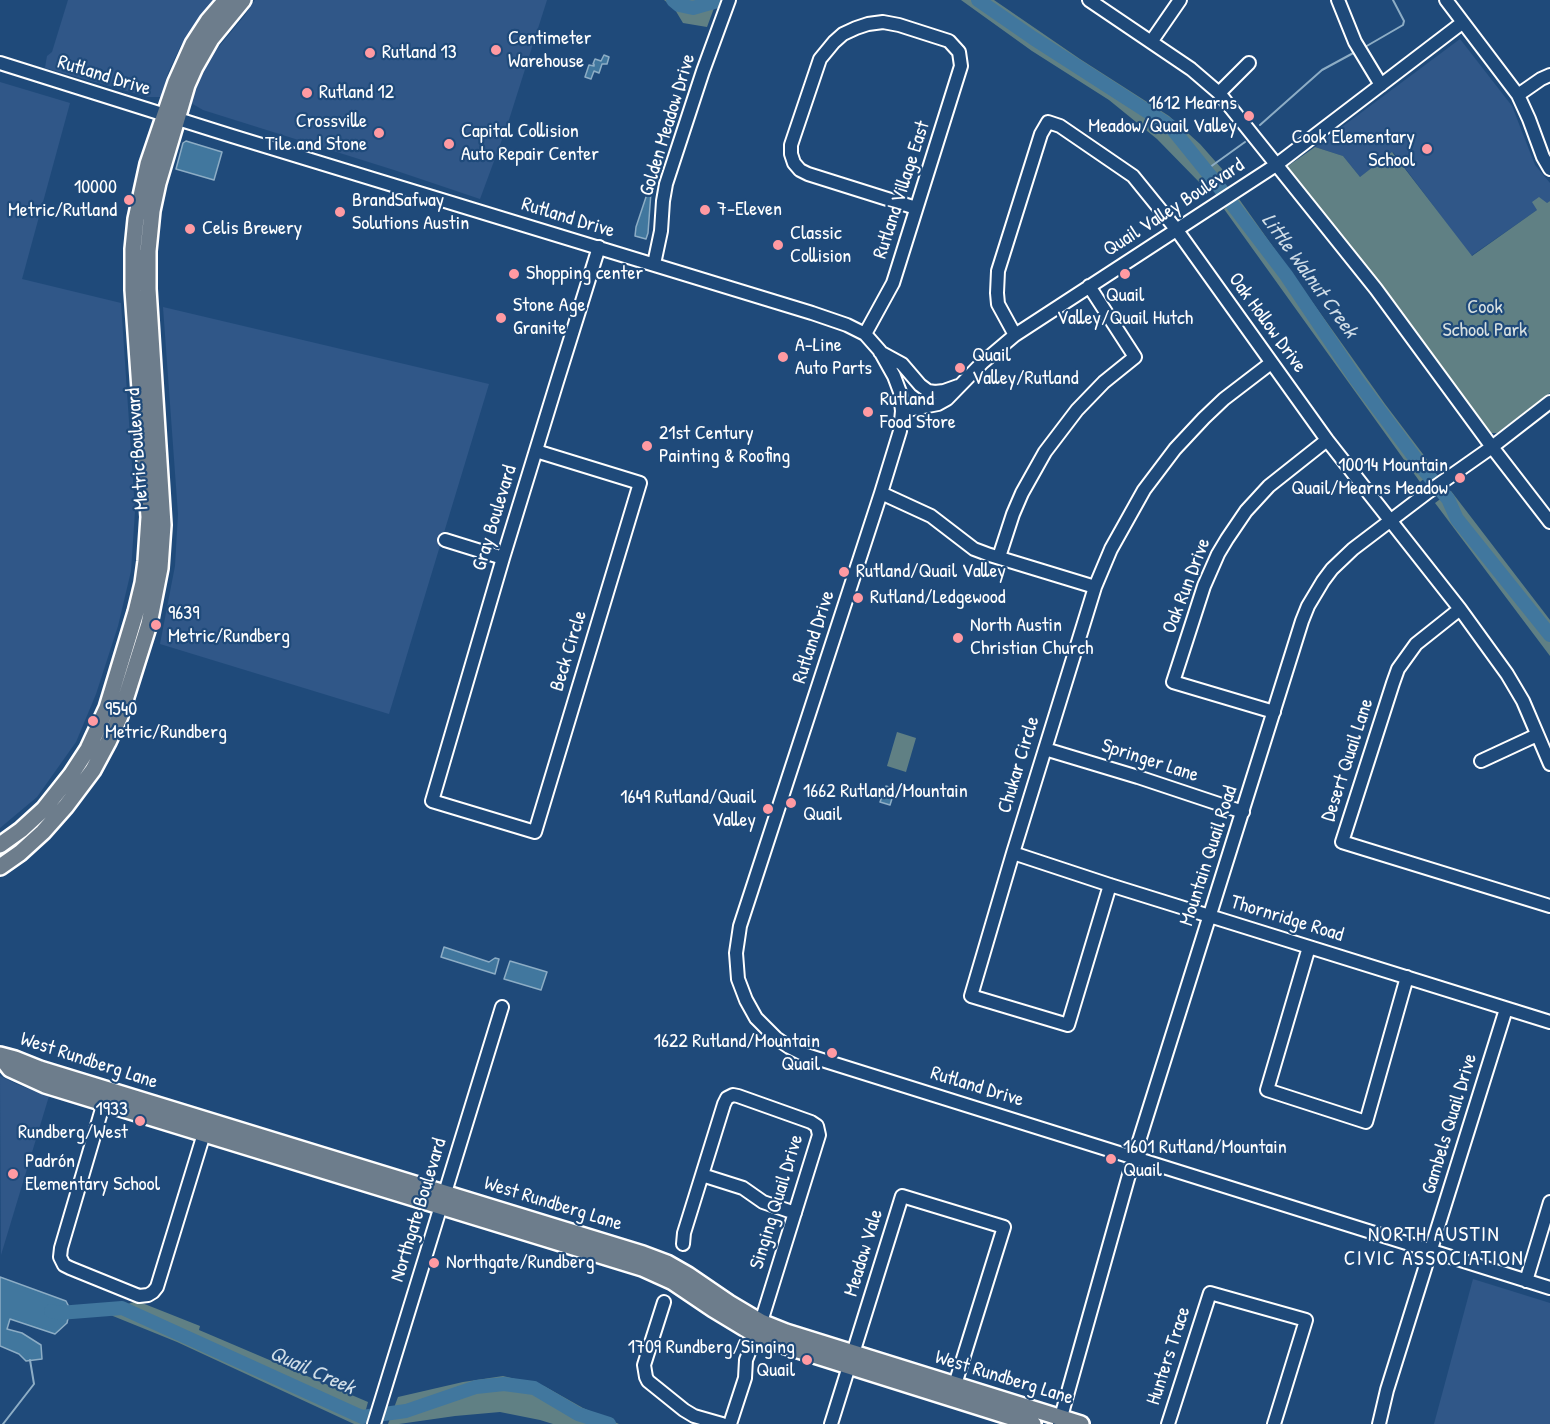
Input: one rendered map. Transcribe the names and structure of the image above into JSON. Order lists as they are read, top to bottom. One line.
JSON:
{"streets":{"main road":["Metric Boulevard","West Rundberg Lane"],"street":["Rutland Drive","Golden Meadow Drive","Rutland Village East","Quail Valley Boulevard","Oak Hollow Drive","Gray Boulevard","Oak Run Drive","Beck Circle","Desert Quail Lane","Springer Lane","Chukar Circle","Mountain Quail Road","Thornridge Road","Gambels Quail Drive","Singing Quail Drive","Northgate Boulevard","Meadow Vale","Hunters Trace"]},"crossings":[["Rutland Drive","Golden Meadow Drive"],["Rutland Drive","Rutland Village East"],["Rutland Drive","Quail Valley Boulevard"],["Rutland Drive","Metric Boulevard"],["Rutland Drive","Gray Boulevard"],["Rutland Drive","Mountain Quail Road"],["Rutland Drive","Gambels Quail Drive"],["Quail Valley Boulevard","Oak Hollow Drive"],["Oak Hollow Drive","Oak Run Drive"],["Oak Hollow Drive","Desert Quail Lane"],["Oak Hollow Drive","Chukar Circle"],["Oak Hollow Drive","Mountain Quail Road"],["Gray Boulevard","Beck Circle"],["Oak Run Drive","Mountain Quail Road"],["Springer Lane","Chukar Circle"],["Springer Lane","Mountain Quail Road"],["Chukar Circle","Thornridge Road"],["Mountain Quail Road","Thornridge Road"],["Mountain Quail Road","West Rundberg Lane"],["Thornridge Road","Gambels Quail Drive"],["West Rundberg Lane","Singing Quail Drive"],["West Rundberg Lane","Northgate Boulevard"],["West Rundberg Lane","Meadow Vale"]],"districts":["NORTH AUSTIN CIVIC ASSOCIATION"],"water":["Little Walnut Creek","Quail Creek"],"parks":["Cook School Park"],"places":["Centimeter Warehouse","Rutland 13","Rutland 12","1612 Mearns Meadow/Quail Valley","Crossville Tile and Stone","Capital Collision Auto Repair Center","Cook Elementary School","10000 Metric/Rutland","7-Eleven","BrandSafway Solutions Austin","Celis Brewery","Classic Collision","Shopping center","Quail Valley/Quail Hutch","Stone Age Granite","A-Line Auto Parts","Quail Valley/Rutland","Rutland Food Store","21st Century Painting & Roofing","10014 Mountain Quail/Mearns Meadow","Rutland/Quail Valley","Rutland/Ledgewood","9639 Metric/Rundberg","North Austin Christian Church","9540 Metric/Rundberg","1662 Rutland/Mountain Quail","1649 Rutland/Quail Valley","1622 Rutland/Mountain Quail","1933 Rundberg/West","1601 Rutland/Mountain Quail","Padrón Elementary School","Northgate/Rundberg","1709 Rundberg/Singing Quail"]}
